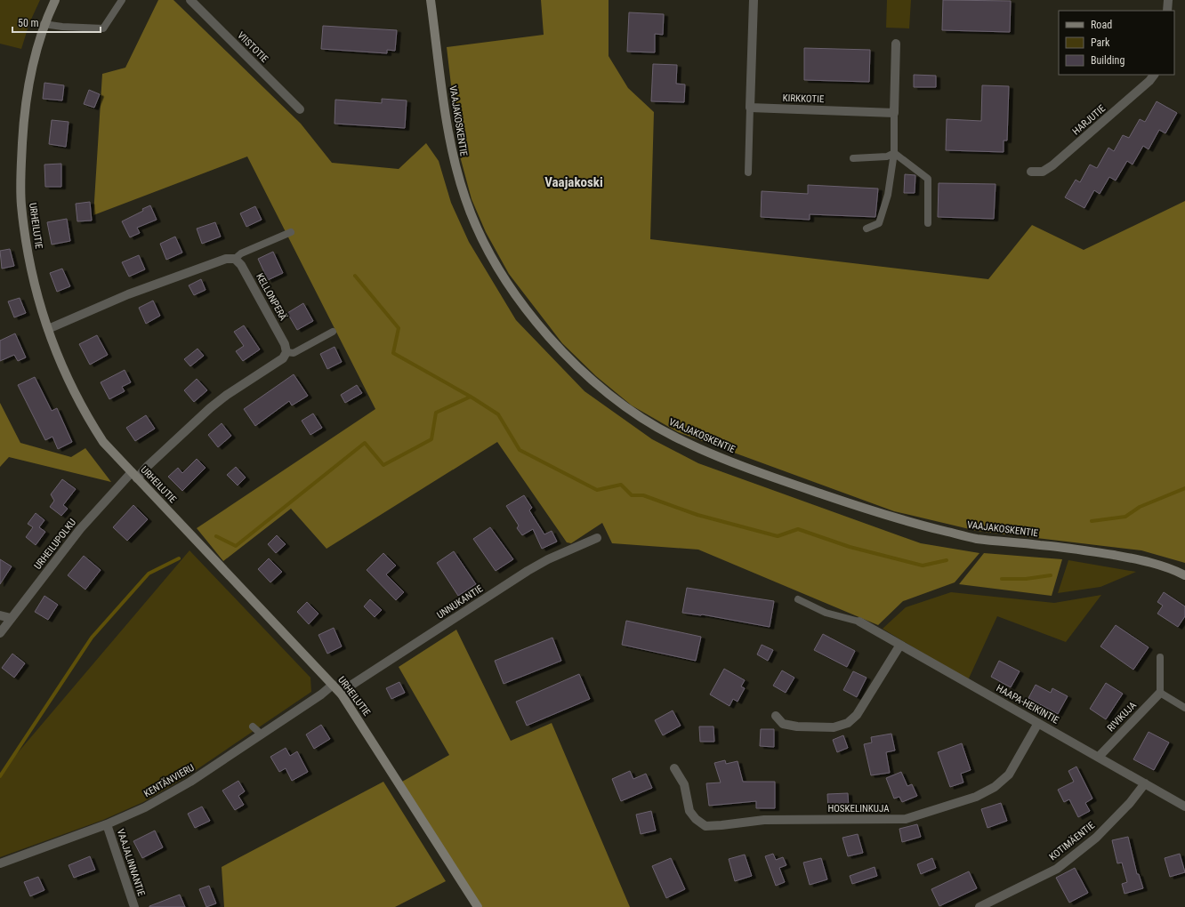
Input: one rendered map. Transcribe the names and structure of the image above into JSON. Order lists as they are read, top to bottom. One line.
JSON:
{"streets":{"street":["VIISTOTIE","KIRKKOTIE","HARJUTIE","VAAJAKOSKENTIE","URHEILUTIE","KELLONPERÄ","URHEILUPOLKU","UNNUKANTIE","HAAPA-HEIKINTIE","RIVIKUJA","KENTÄNVIERU","HOSKELINKUJA","KOTIMÄENTIE","VAAJALINNANTIE"]},"crossings":[["URHEILUTIE","URHEILUPOLKU"],["URHEILUTIE","UNNUKANTIE"],["URHEILUTIE","KENTÄNVIERU"],["HAAPA-HEIKINTIE","RIVIKUJA"],["HAAPA-HEIKINTIE","HOSKELINKUJA"],["HAAPA-HEIKINTIE","KOTIMÄENTIE"],["KENTÄNVIERU","VAAJALINNANTIE"]],"districts":["Vaajakoski"],"legend":["Road","Park","Building"],"scale_bar":"50 m"}
